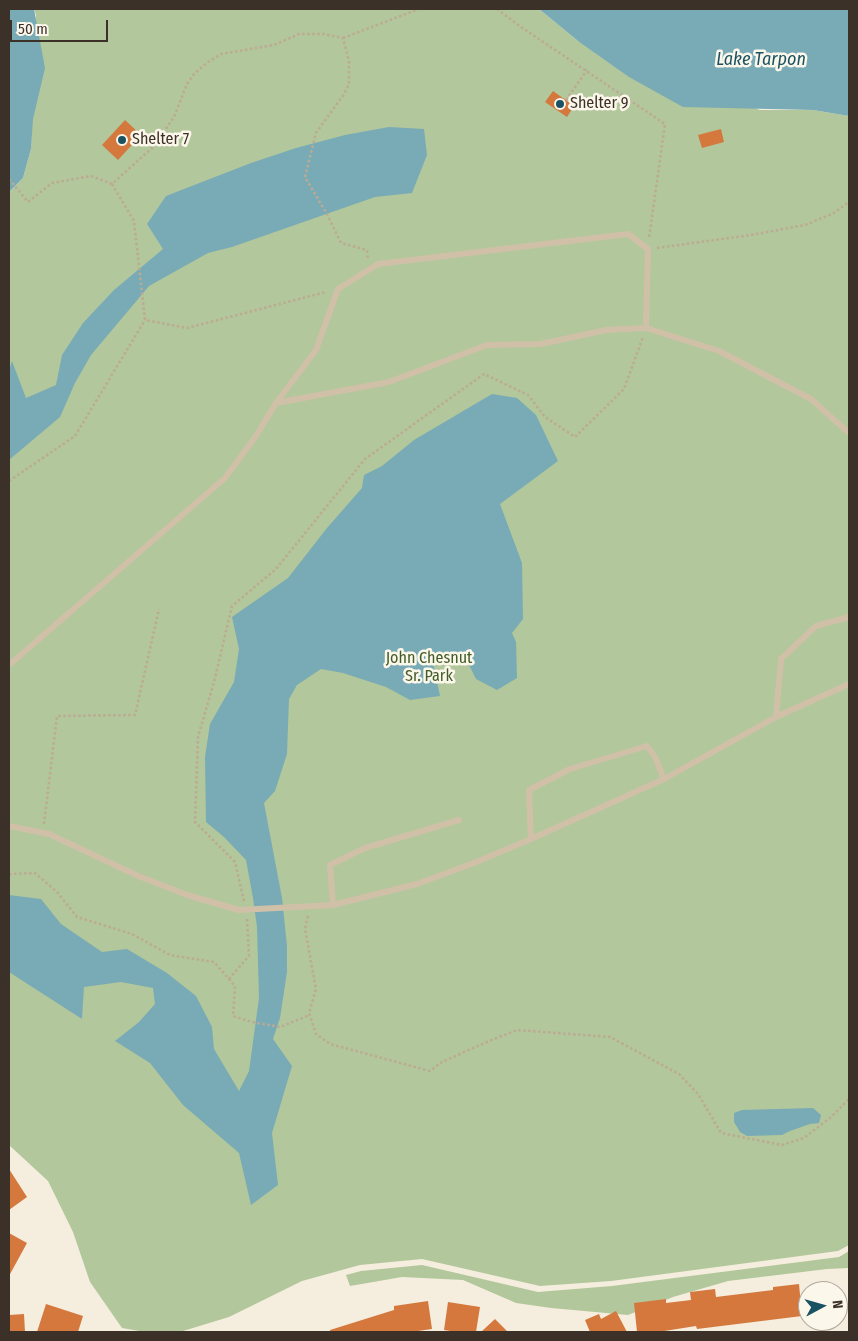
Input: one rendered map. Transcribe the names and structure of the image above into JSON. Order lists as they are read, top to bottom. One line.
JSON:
{"water":["Lake Tarpon"],"parks":["John Chesnut Sr. Park"],"places":["Shelter 9","Shelter 7"],"scale_bar":"50 m","north":"right"}
